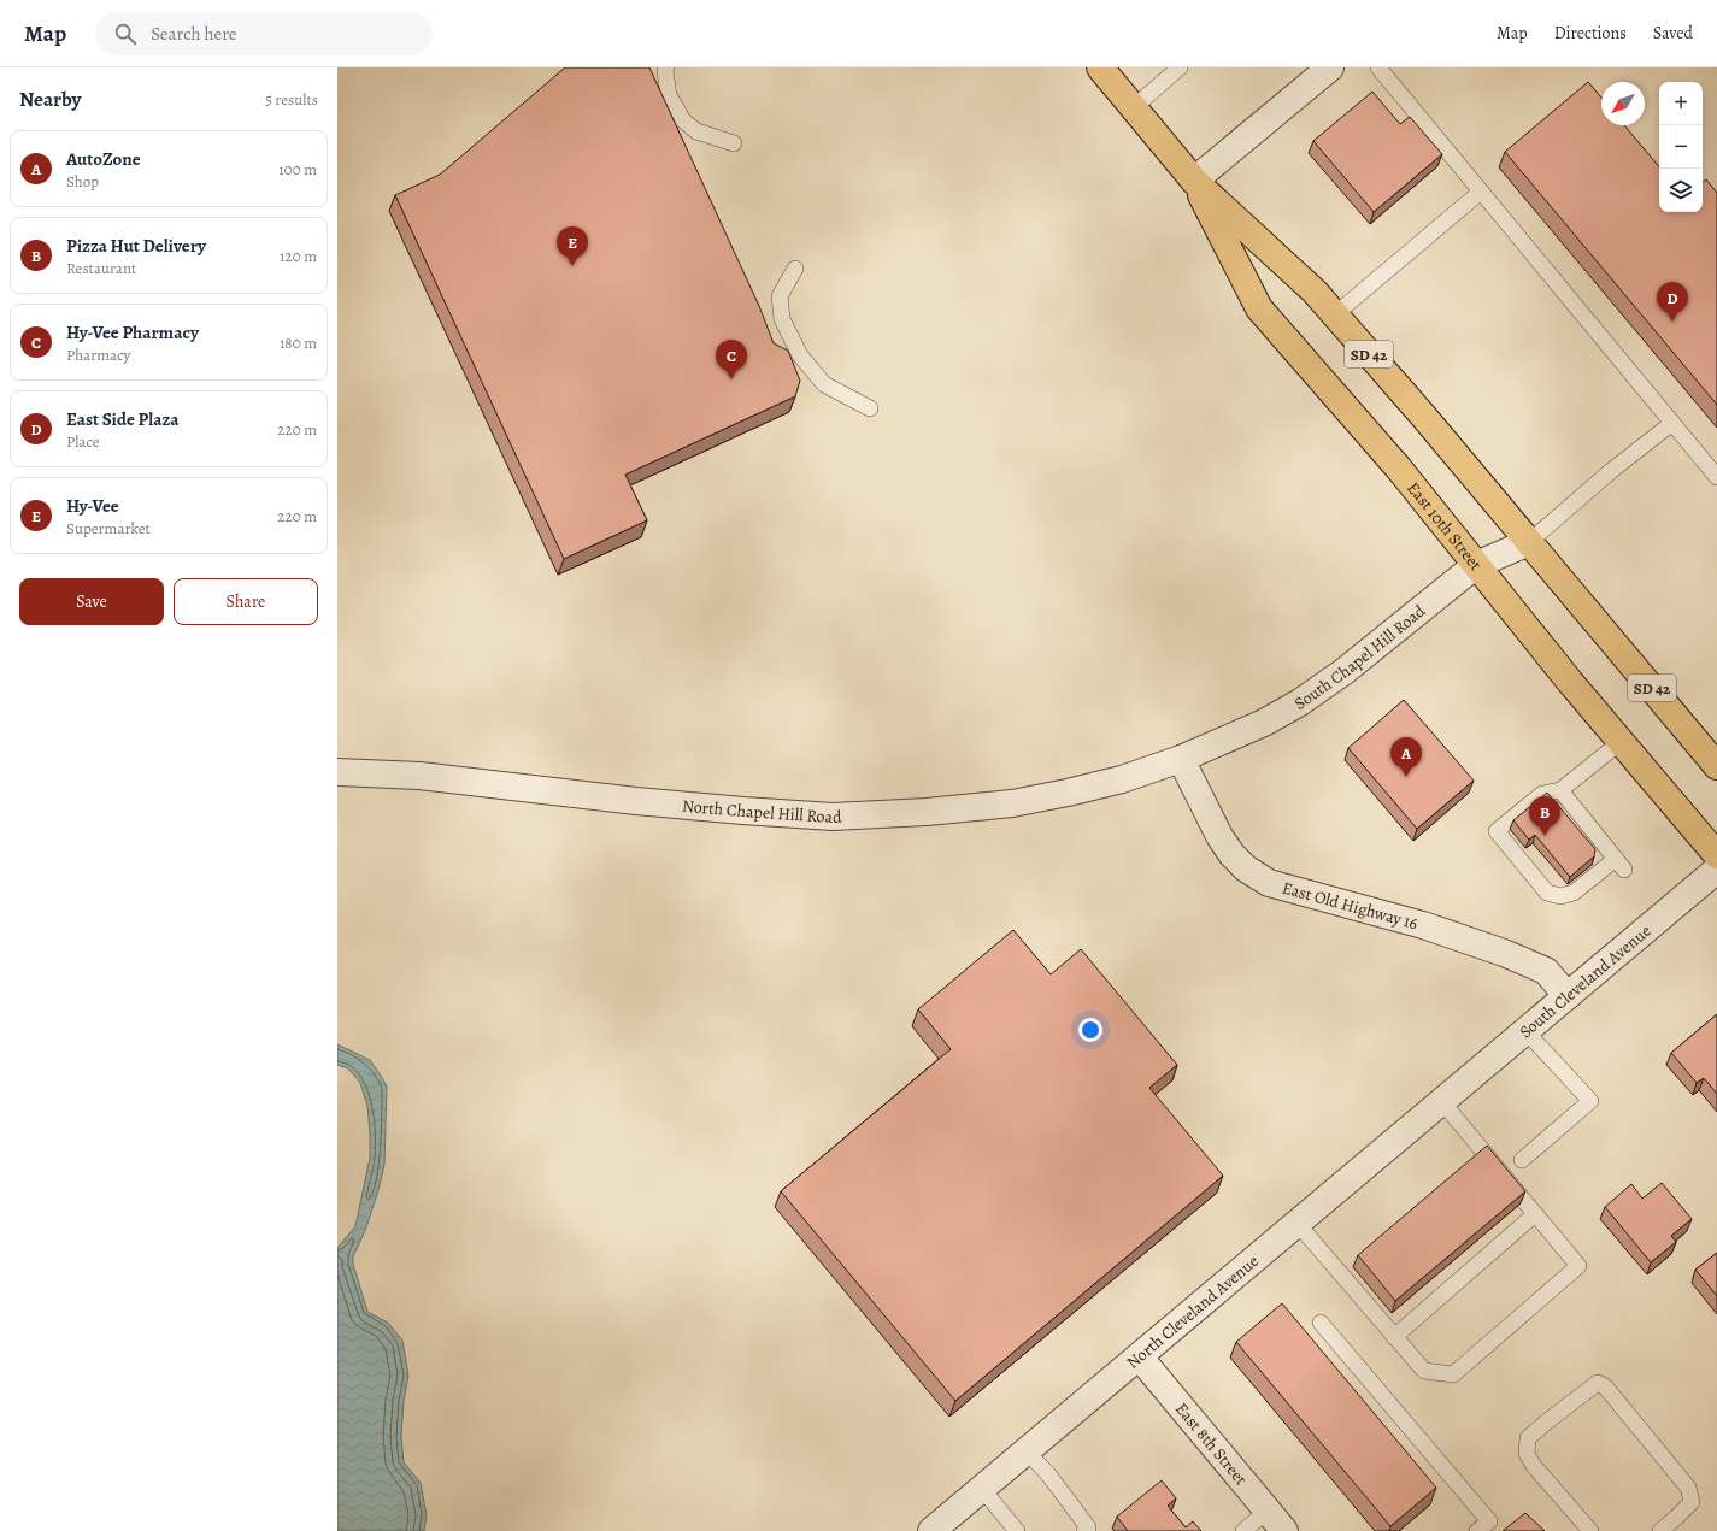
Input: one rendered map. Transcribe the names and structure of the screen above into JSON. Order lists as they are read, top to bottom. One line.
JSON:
{"streets":{"main road":["SD 42","East 10th Street"],"street":["South Chapel Hill Road","North Chapel Hill Road","East Old Highway 16","South Cleveland Avenue","North Cleveland Avenue","East 8th Street"]},"crossings":[["East 10th Street","South Chapel Hill Road"],["South Chapel Hill Road","North Chapel Hill Road"],["South Chapel Hill Road","East Old Highway 16"],["North Chapel Hill Road","East Old Highway 16"],["East Old Highway 16","South Cleveland Avenue"],["South Cleveland Avenue","North Cleveland Avenue"],["North Cleveland Avenue","East 8th Street"]],"north":"bottom left","page":{"header":"Map","search":"Search here","nav":["Map","Directions","Saved"],"heading":["Nearby","5 results"],"map_buttons":["+","−"],"list":[{"mark":"A","name":"AutoZone","note":"Shop","value":"100 m"},{"mark":"B","name":"Pizza Hut Delivery","note":"Restaurant","value":"120 m"},{"mark":"C","name":"Hy-Vee Pharmacy","note":"Pharmacy","value":"180 m"},{"mark":"D","name":"East Side Plaza","note":"Place","value":"220 m"},{"mark":"E","name":"Hy-Vee","note":"Supermarket","value":"220 m"}],"pins":["E","D","C","A","B"],"buttons":["Save","Share"]}}
